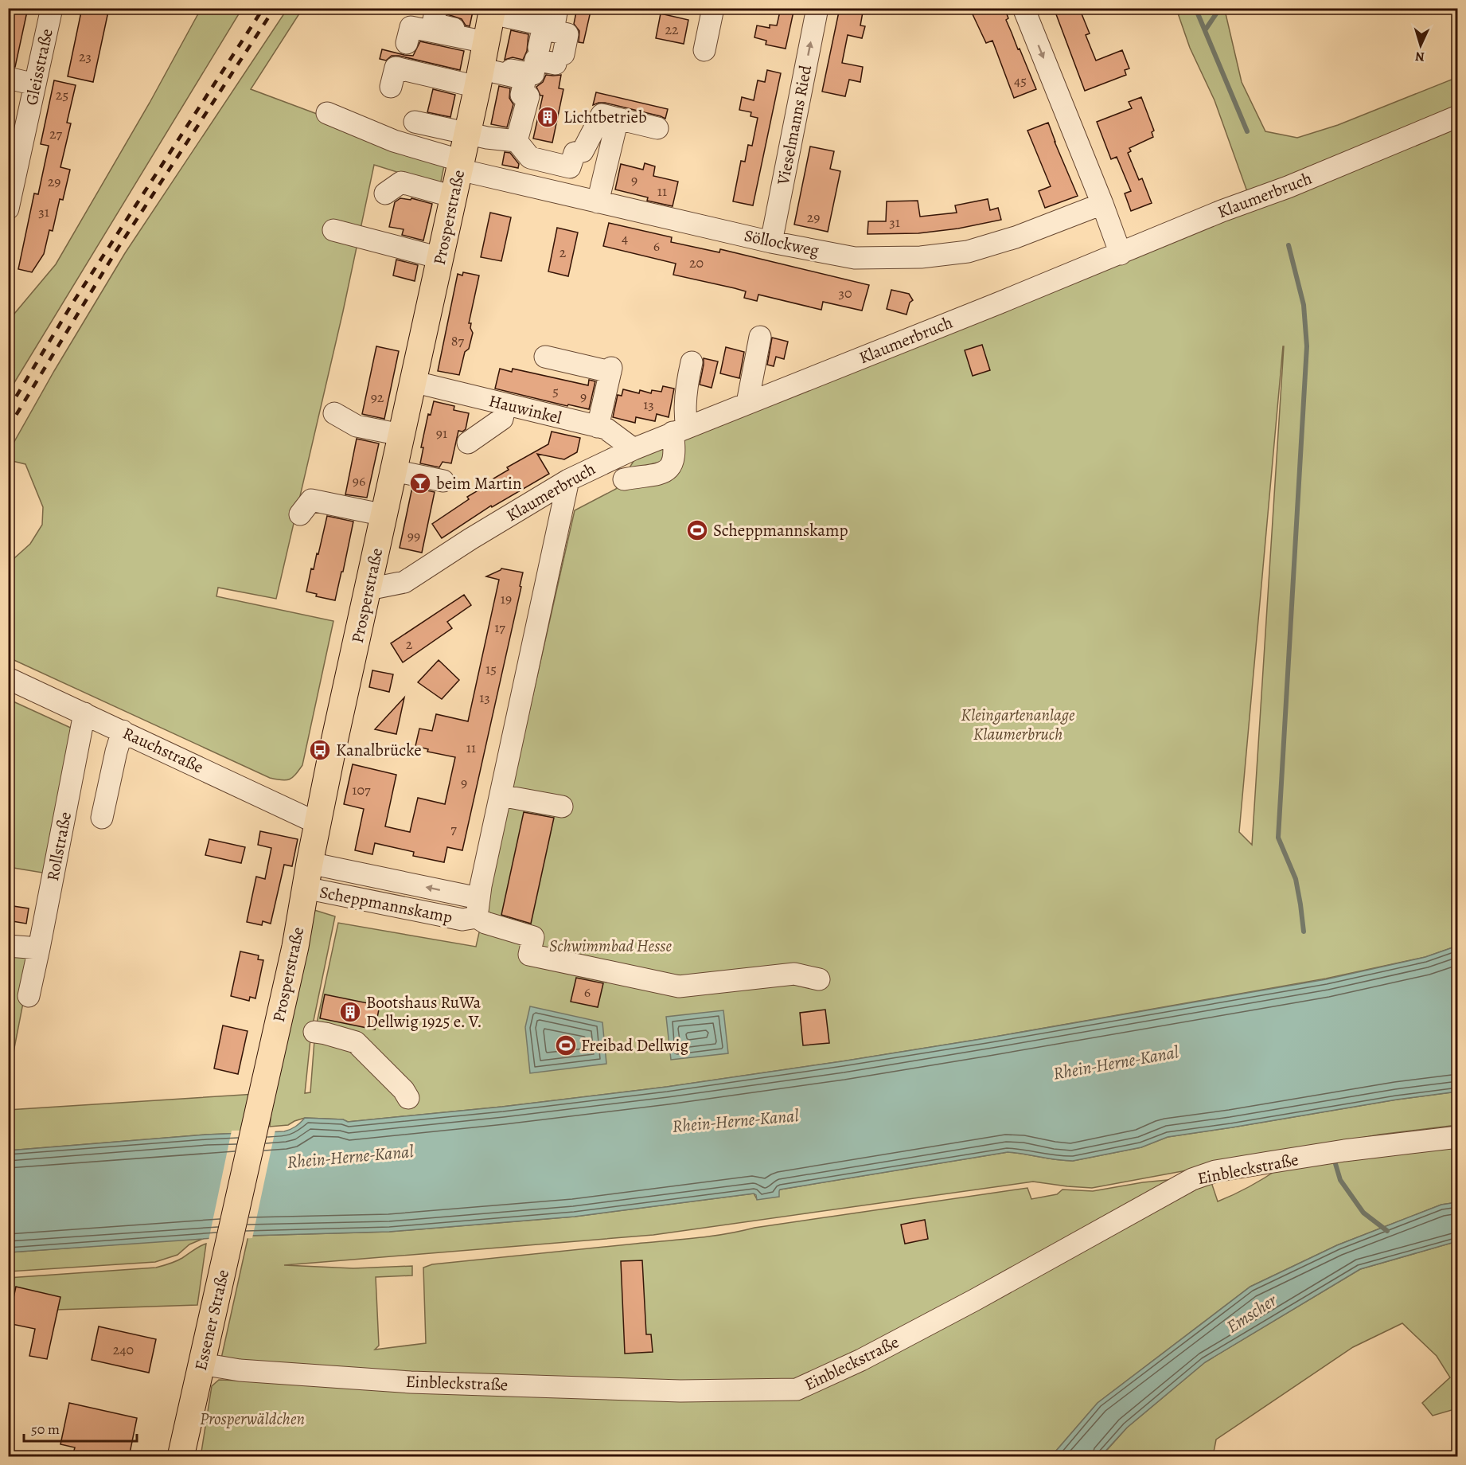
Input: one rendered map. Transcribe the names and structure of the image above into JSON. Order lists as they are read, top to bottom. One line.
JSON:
{"streets":{"main road":["Prosperstraße","Essener Straße"],"street":["Gleisstraße","Vieselmanns Ried","Klaumerbruch","Söllockweg","Hauwinkel","Rauchstraße","Rollstraße","Scheppmannskamp","Einbleckstraße"]},"crossings":[["Vieselmanns Ried","Söllockweg"],["Klaumerbruch","Prosperstraße"],["Klaumerbruch","Hauwinkel"],["Prosperstraße","Söllockweg"],["Prosperstraße","Hauwinkel"],["Prosperstraße","Rauchstraße"],["Prosperstraße","Scheppmannskamp"],["Prosperstraße","Essener Straße"],["Rauchstraße","Rollstraße"],["Einbleckstraße","Essener Straße"]],"water":["Rhein-Herne-Kanal","Emscher"],"parks":["Kleingartenanlage Klaumerbruch","Schwimmbad Hesse","Prosperwäldchen"],"places":{"building":["Lichtbetrieb","Bootshaus RuWa Dellwig 1925 e. V."],"bar":["beim Martin"],"sports":["Scheppmannskamp","Freibad Dellwig"],"bus stop":["Kanalbrücke"]},"house_numbers":["22","23","45","25","27","9","29","11","31","29","31","4","6","2","20","30","87","5","9","92","13","91","96","99","19","17","2","15","13","11","9","107","7","6","240"],"scale_bar":"50 m","north":"bottom"}
